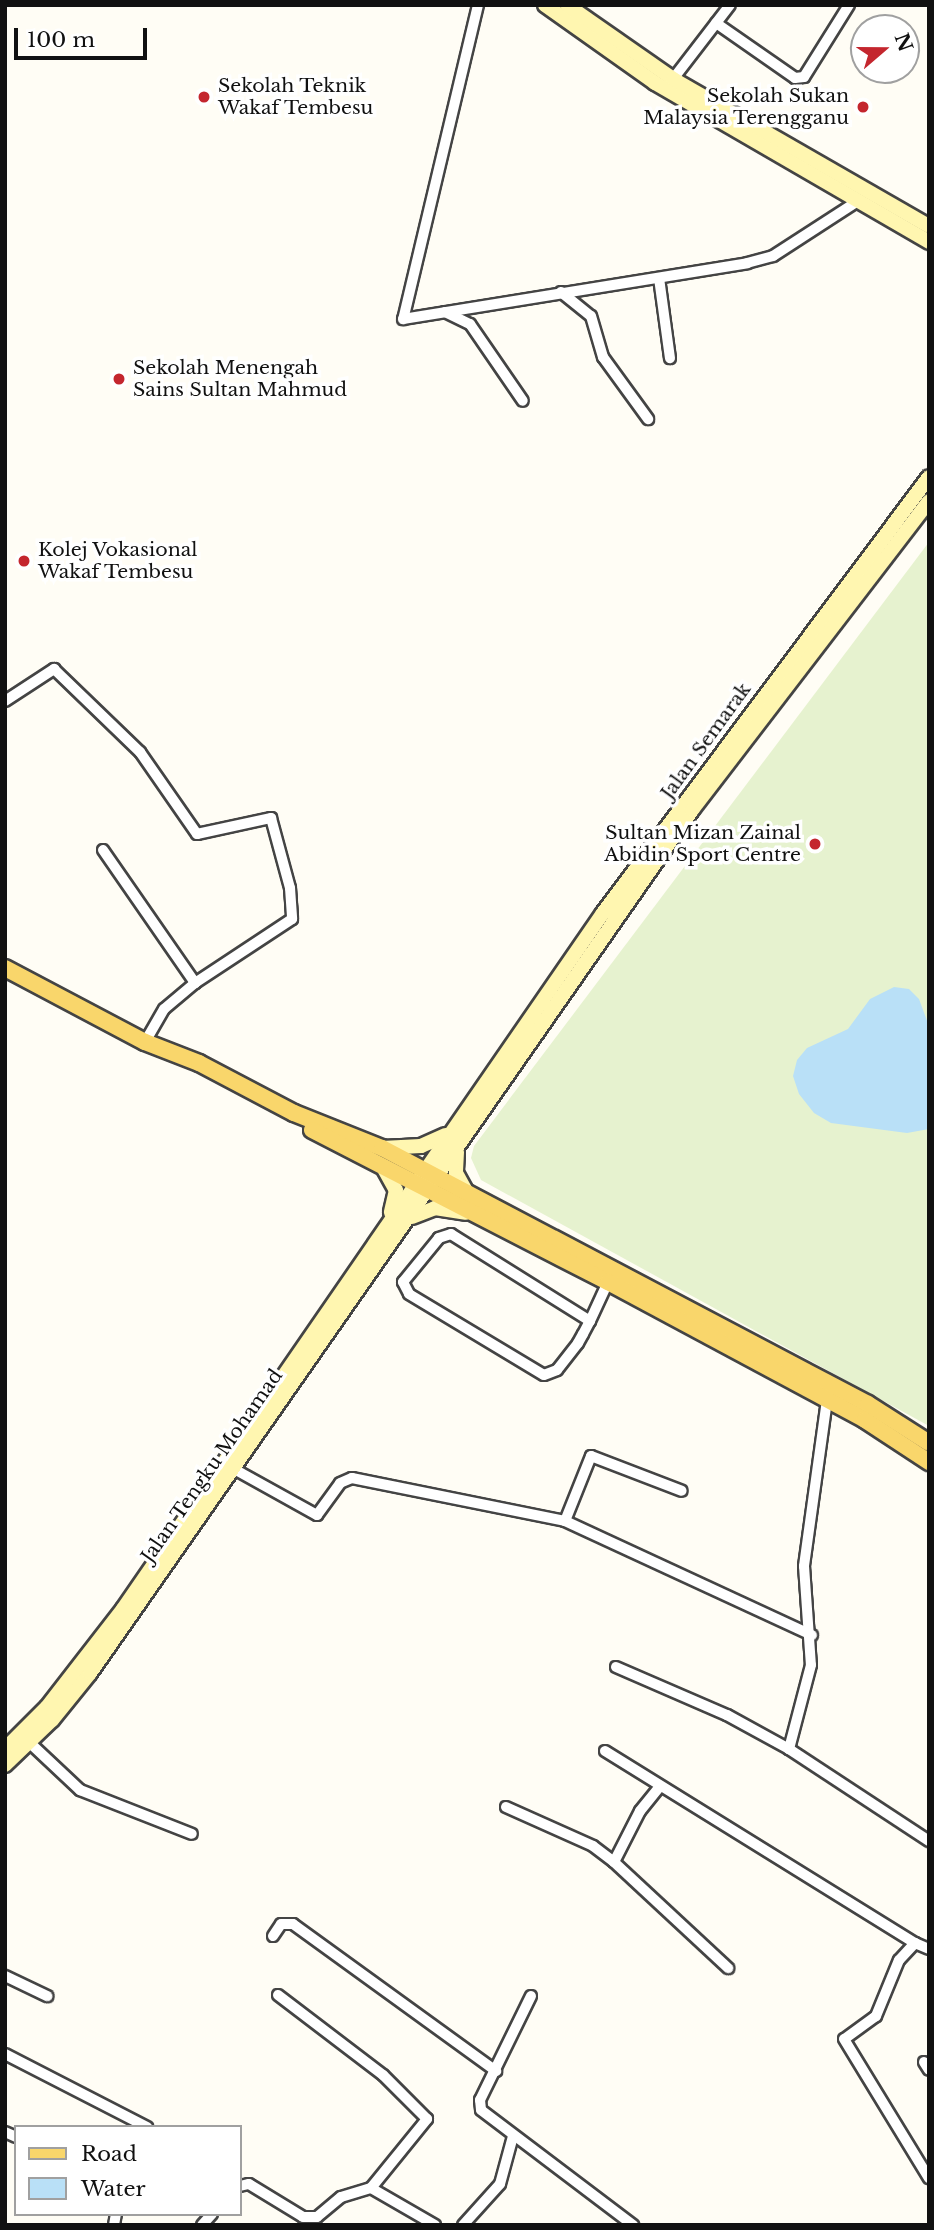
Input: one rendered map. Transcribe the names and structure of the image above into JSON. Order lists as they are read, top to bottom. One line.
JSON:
{"streets":{"main road":["Jalan Semarak","Jalan Tengku Mohamad"]},"crossings":[["Jalan Semarak","Jalan Tengku Mohamad"]],"places":["Sekolah Teknik Wakaf Tembesu","Sekolah Sukan Malaysia Terengganu","Sekolah Menengah Sains Sultan Mahmud","Kolej Vokasional Wakaf Tembesu","Sultan Mizan Zainal Abidin Sport Centre"],"legend":["Road","Water"],"scale_bar":"100 m","north":"right"}
